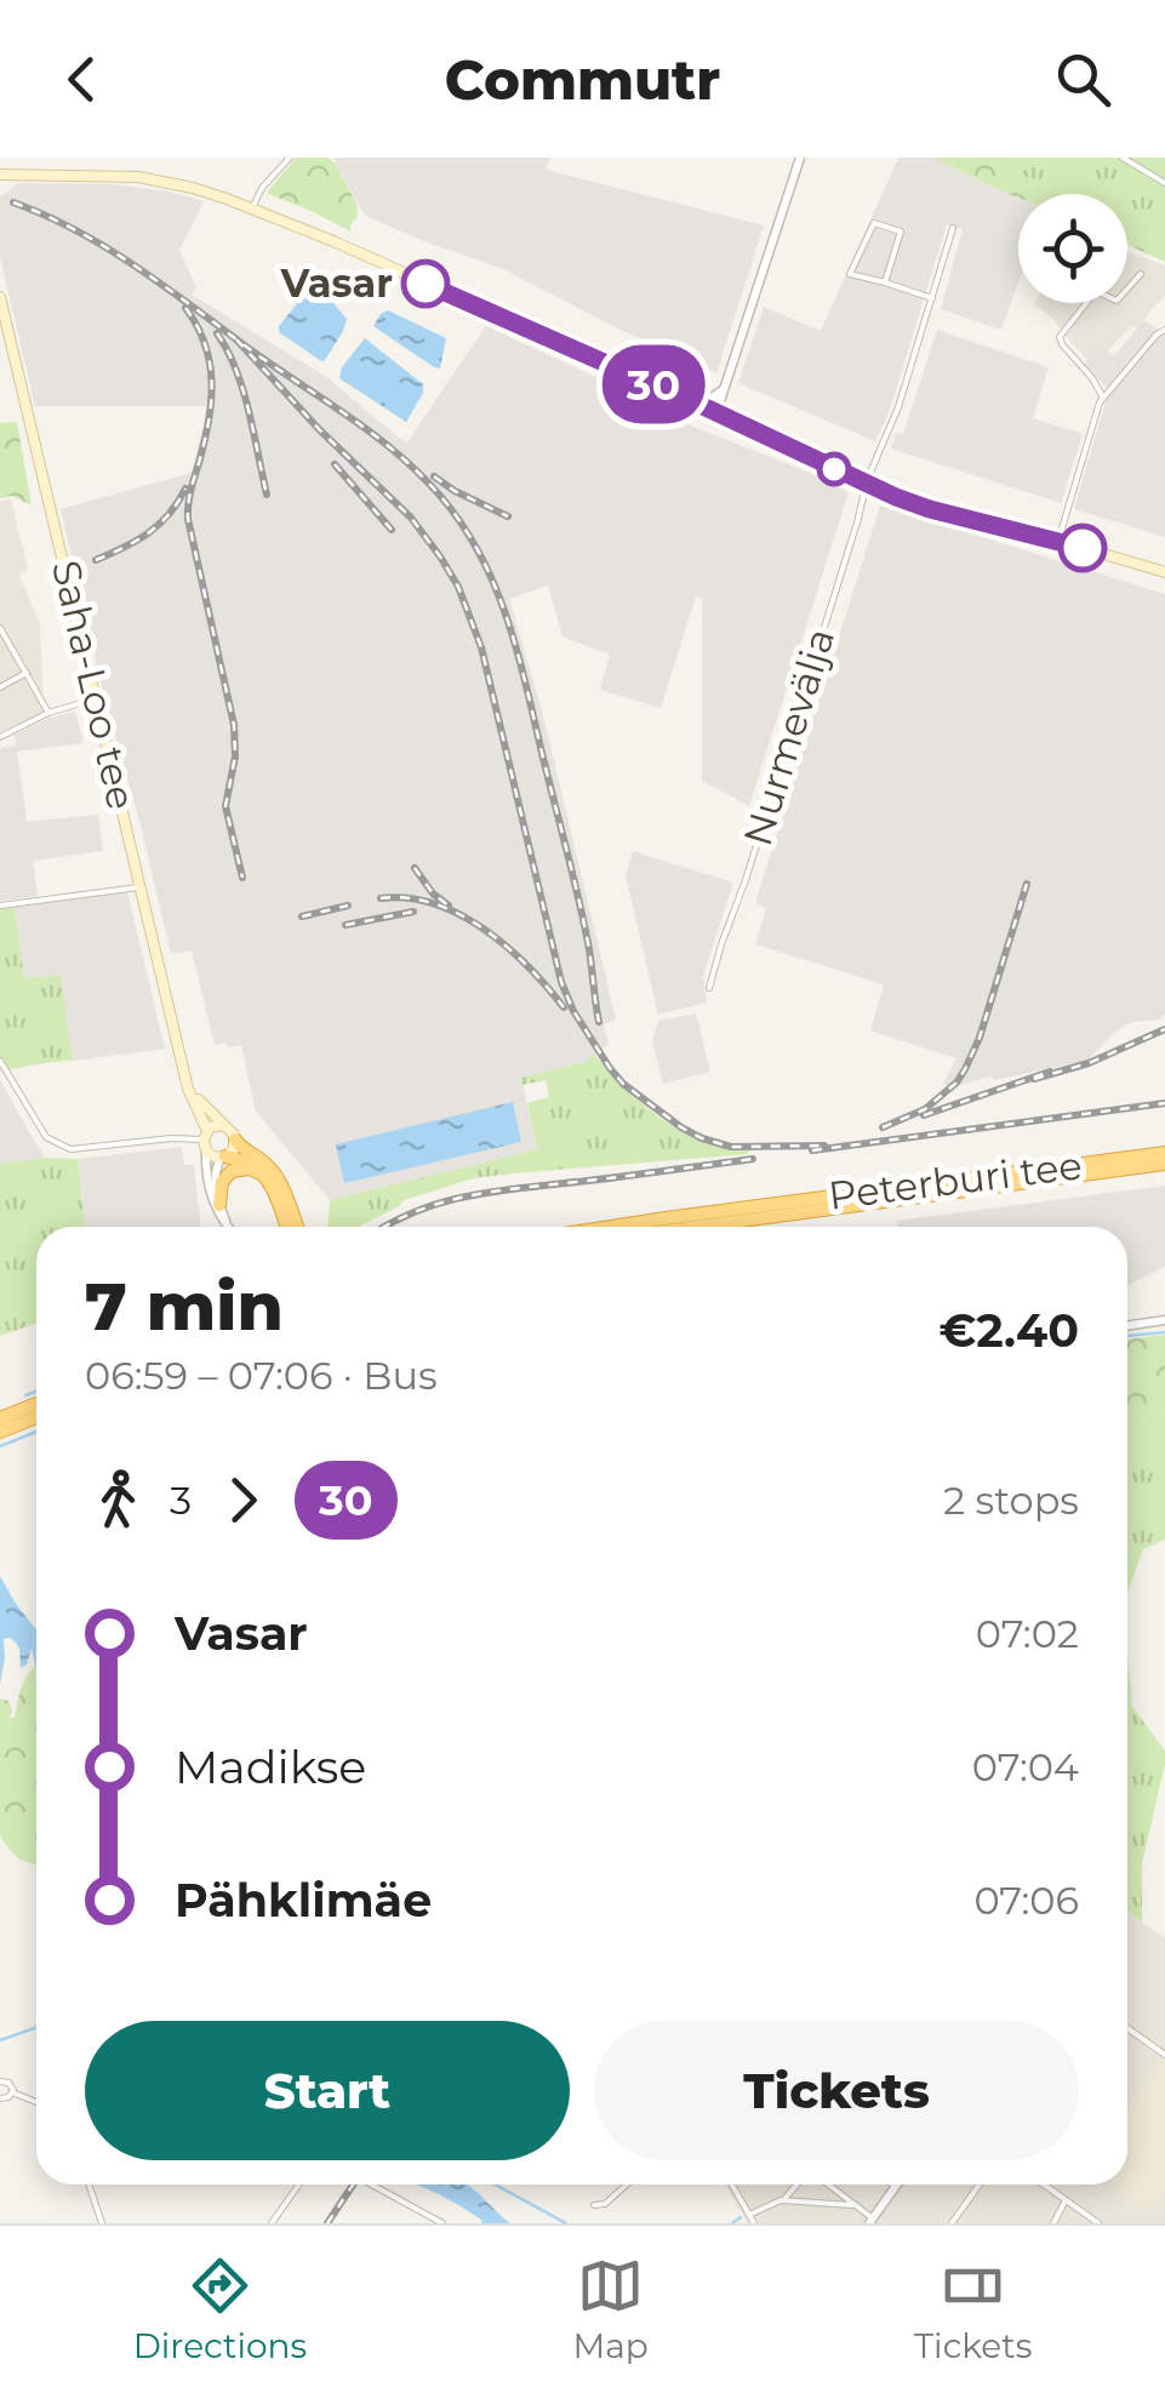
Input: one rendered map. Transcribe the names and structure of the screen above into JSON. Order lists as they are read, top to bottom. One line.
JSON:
{"streets":{"highway":["Peterburi tee"],"main road":["Saha-Loo tee"],"street":["Nurmevälja"]},"places":["Vasar"],"lines":["bus line 30"],"page":{"header":"Commutr","on_map":"30","heading":["7 min","06:59 – 07:06 · Bus","€2.40"],"legs":["3","30","2 stops"],"list":[{"name":"Vasar","value":"07:02"},{"name":"Madikse","value":"07:04"},{"name":"Pähklimäe","value":"07:06"}],"buttons":["Start","Tickets"],"tabs":["Directions","Map","Tickets"]}}
